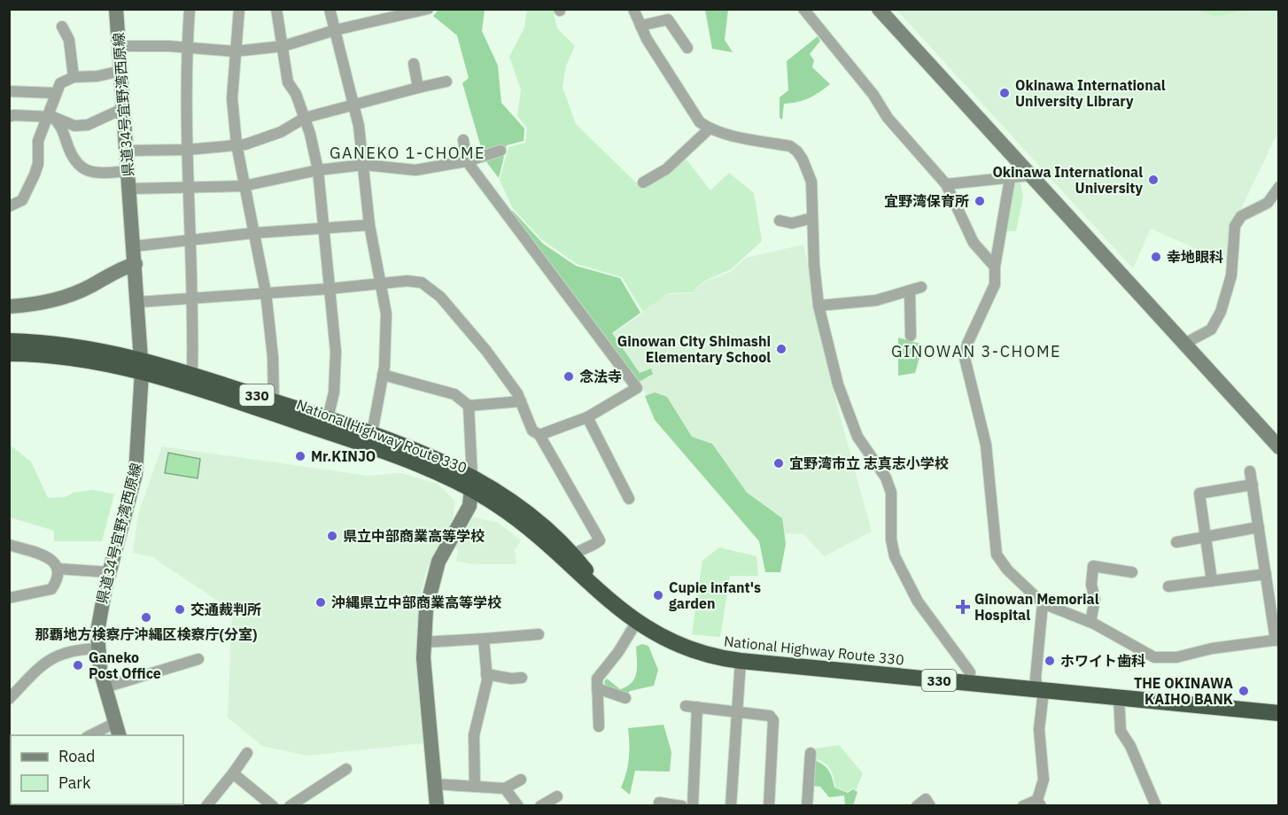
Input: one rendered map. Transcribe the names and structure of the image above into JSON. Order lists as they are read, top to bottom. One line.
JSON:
{"streets":{"highway":["330","National Highway Route 330"],"street":["県道34号宜野湾西原線"]},"crossings":[["県道34号宜野湾西原線","National Highway Route 330"]],"districts":["GANEKO 1-CHOME","GINOWAN 3-CHOME"],"places":{"other":["Okinawa International University Library","Okinawa International University","宜野湾保育所","幸地眼科","Ginowan City Shimashi Elementary School","念法寺","Mr.KINJO","宜野湾市立 志真志小学校","県立中部商業高等学校","Cupie infant's garden","沖縄県立中部商業高等学校","交通裁判所","那覇地方検察庁沖縄区検察庁(分室)","ホワイト歯科","Ganeko Post Office","THE OKINAWA KAIHO BANK"],"health":["Ginowan Memorial Hospital"]},"legend":["Road","Park"]}
